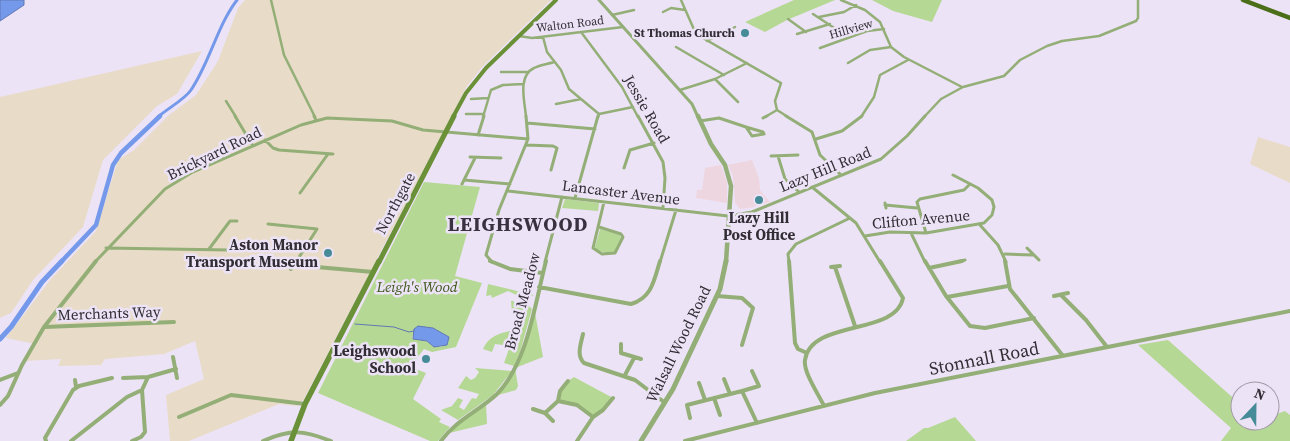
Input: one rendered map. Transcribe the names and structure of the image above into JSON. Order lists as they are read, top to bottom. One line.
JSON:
{"streets":{"main road":["Northgate"],"street":["Walton Road","Hillview","Jessie Road","Brickyard Road","Lazy Hill Road","Lancaster Avenue","Clifton Avenue","Broad Meadow","Merchants Way","Walsall Wood Road","Stonnall Road"]},"crossings":[["Walton Road","Jessie Road"],["Walton Road","Northgate"],["Walton Road","Walsall Wood Road"],["Jessie Road","Lancaster Avenue"],["Brickyard Road","Northgate"],["Brickyard Road","Merchants Way"],["Lazy Hill Road","Lancaster Avenue"],["Lazy Hill Road","Walsall Wood Road"],["Lancaster Avenue","Broad Meadow"],["Lancaster Avenue","Walsall Wood Road"]],"districts":["LEIGHSWOOD"],"parks":["Leigh's Wood"],"places":["St Thomas Church","Lazy Hill Post Office","Aston Manor Transport Museum","Leighswood School"],"north":"top"}
